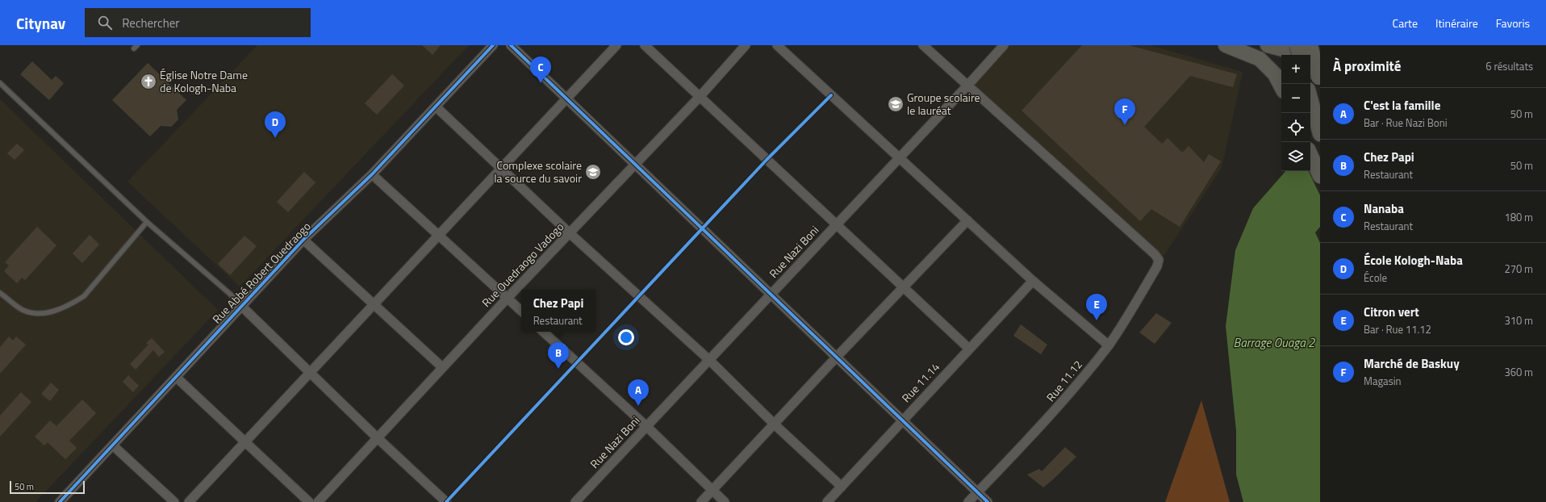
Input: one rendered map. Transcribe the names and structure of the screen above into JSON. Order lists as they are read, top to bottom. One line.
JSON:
{"streets":{"street":["Rue Nazi Boni","Rue Ouedraogo Vadogo","Rue Abbé Robert Ouedraogo","Rue 11.12","Rue 11.14"]},"crossings":[["Rue Nazi Boni","Rue 11.12"]],"water":["Barrage Ouaga 2"],"places":{"church":["Église Notre Dame de Kologh-Naba"],"school or university":["Groupe scolaire le lauréat","Complexe scolaire la source du savoir"]},"scale_bar":"50 m","page":{"header":"Citynav","search":"Rechercher","nav":["Carte","Itinéraire","Favoris"],"heading":["À proximité","6 résultats"],"map_buttons":["+","−"],"pins":["C","F","D","E","B","A"],"list":[{"mark":"A","name":"C'est la famille","note":"Bar · Rue Nazi Boni","value":"50 m"},{"mark":"B","name":"Chez Papi","note":"Restaurant","value":"50 m"},{"mark":"C","name":"Nanaba","note":"Restaurant","value":"180 m"},{"mark":"D","name":"École Kologh-Naba","note":"École","value":"270 m"},{"mark":"E","name":"Citron vert","note":"Bar · Rue 11.12","value":"310 m"},{"mark":"F","name":"Marché de Baskuy","note":"Magasin","value":"360 m"}],"popup":["Chez Papi","Restaurant"],"scale":"50 m"}}
